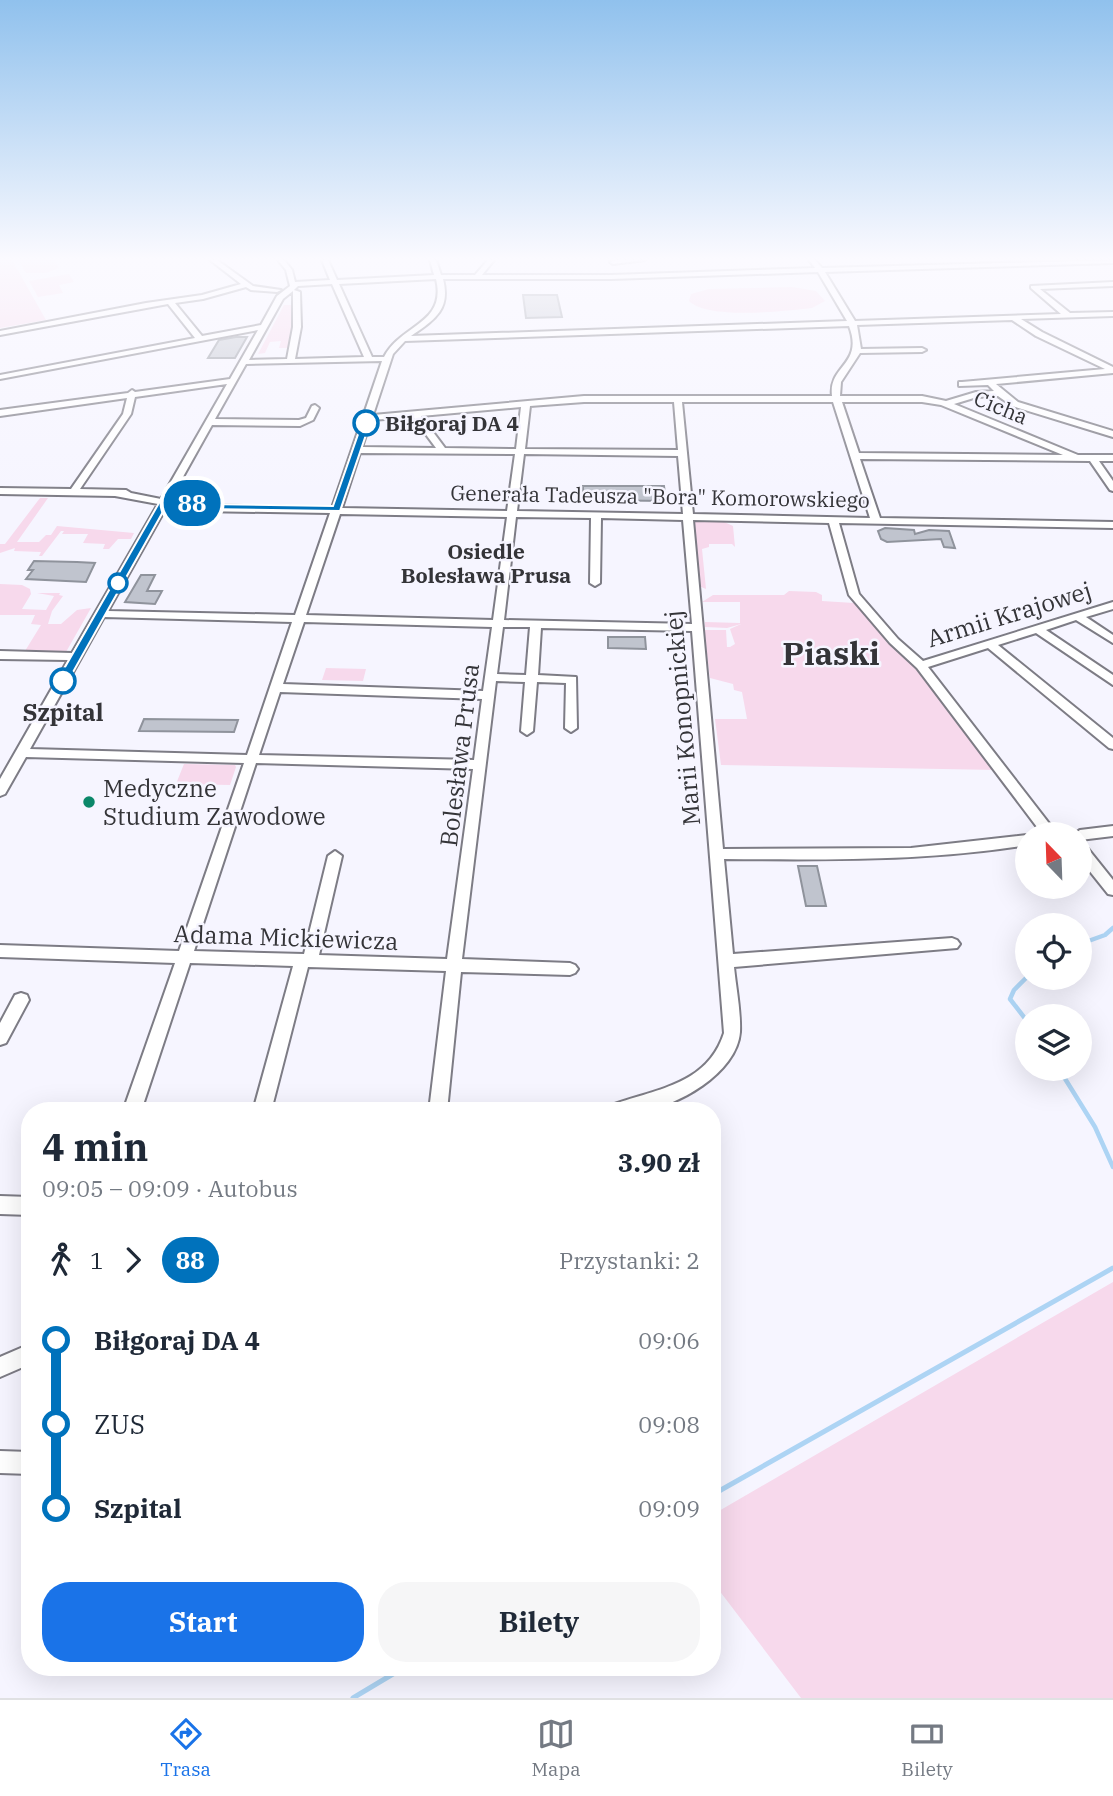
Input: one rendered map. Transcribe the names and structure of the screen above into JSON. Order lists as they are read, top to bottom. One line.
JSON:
{"streets":{"street":["Cicha","Generała Tadeusza \"Bora\" Komorowskiego","Armii Krajowej","Marii Konopnickiej","Bolesława Prusa","Adama Mickiewicza"]},"crossings":[["Cicha","Marii Konopnickiej"],["Cicha","Bolesława Prusa"],["Generała Tadeusza \"Bora\" Komorowskiego","Marii Konopnickiej"],["Generała Tadeusza \"Bora\" Komorowskiego","Bolesława Prusa"],["Bolesława Prusa","Adama Mickiewicza"]],"districts":["Osiedle Bolesława Prusa","Piaski"],"places":["Biłgoraj DA 4","Szpital","Medyczne Studium Zawodowe"],"lines":["bus line 88"],"north":"top left","page":{"on_map":"88","heading":["4 min","09:05 – 09:09 · Autobus","3.90 zł"],"legs":["1","88","Przystanki: 2"],"list":[{"name":"Biłgoraj DA 4","value":"09:06"},{"name":"ZUS","value":"09:08"},{"name":"Szpital","value":"09:09"}],"buttons":["Start","Bilety"],"tabs":["Trasa","Mapa","Bilety"]}}
